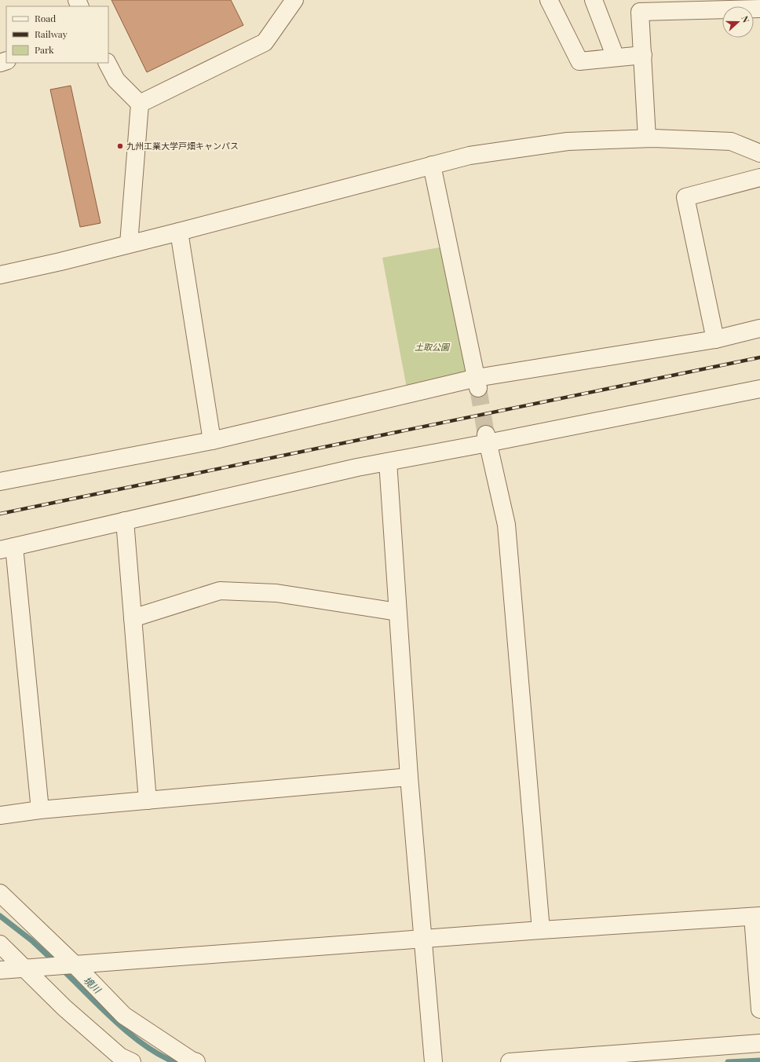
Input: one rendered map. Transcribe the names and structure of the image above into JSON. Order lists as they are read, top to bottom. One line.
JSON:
{"water":["境川"],"parks":["土取公園"],"places":["九州工業大学戸畑キャンパス"],"legend":["Road","Railway","Park"],"north":"right"}
